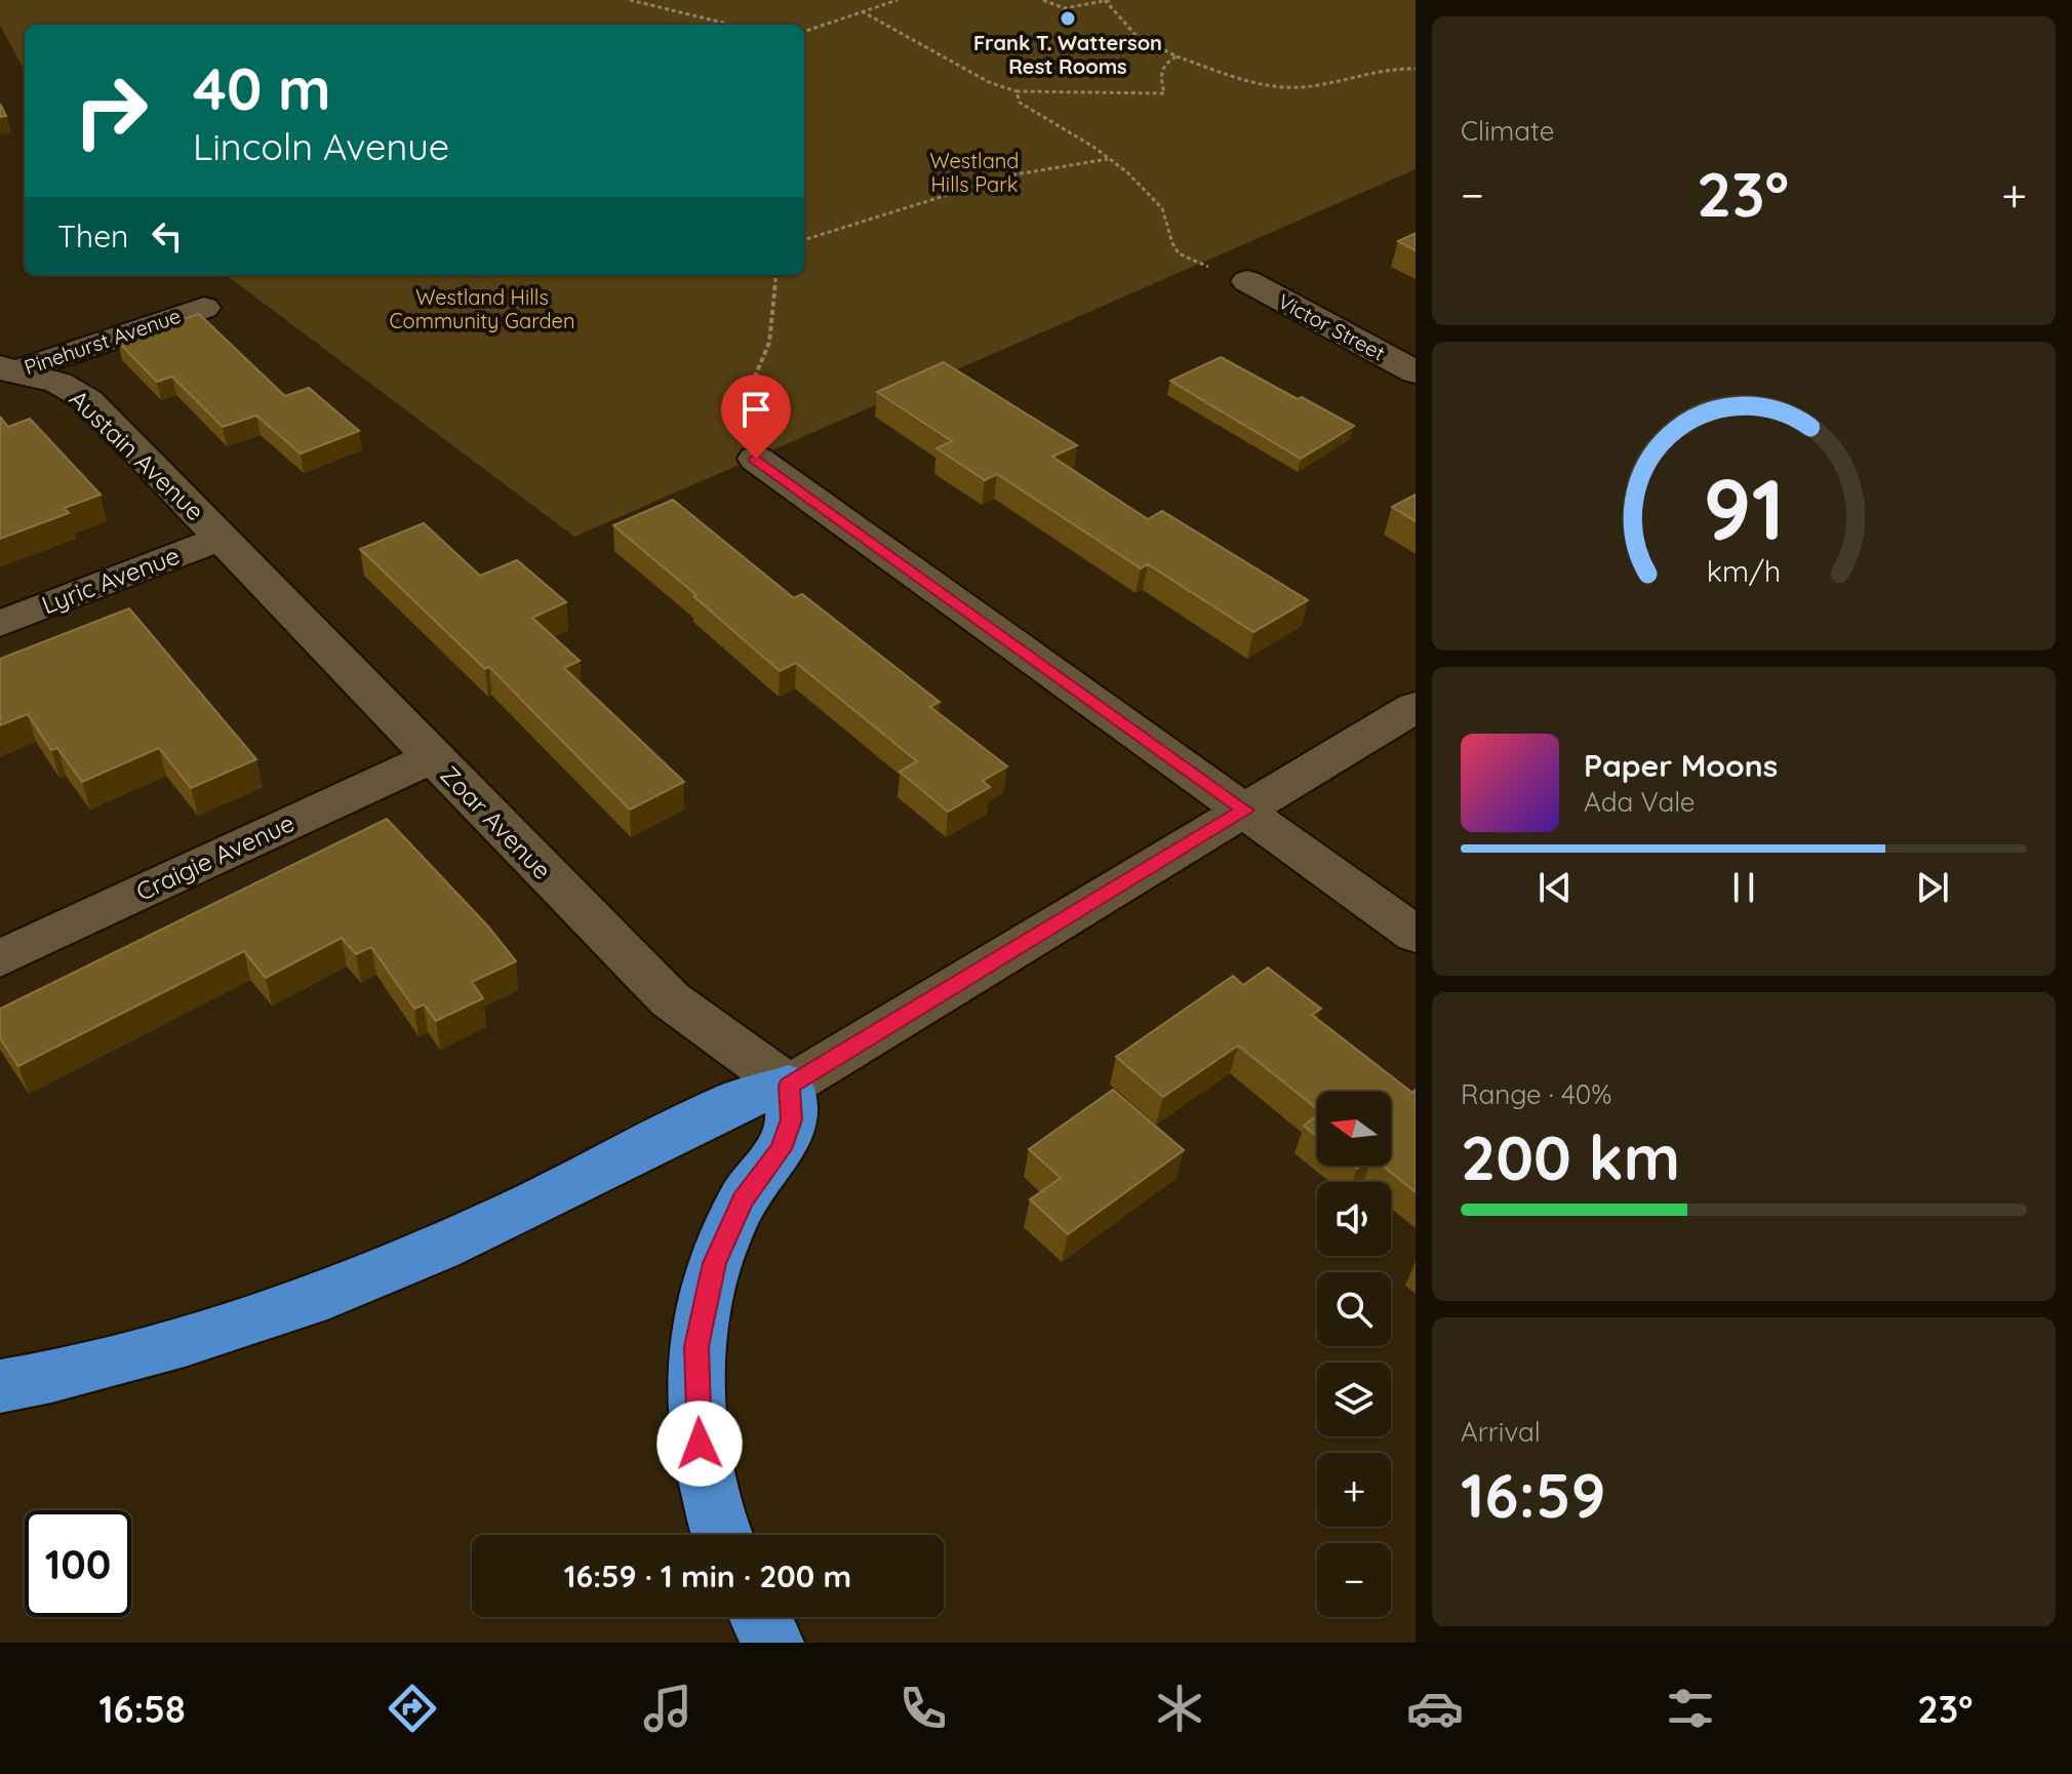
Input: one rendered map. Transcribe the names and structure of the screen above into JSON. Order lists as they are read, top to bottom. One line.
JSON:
{"streets":{"street":["Victor Street","Pinehurst Avenue","Austain Avenue","Lyric Avenue","Zoar Avenue","Craigie Avenue"]},"crossings":[["Pinehurst Avenue","Austain Avenue"],["Austain Avenue","Lyric Avenue"],["Austain Avenue","Zoar Avenue"],["Lyric Avenue","Zoar Avenue"],["Zoar Avenue","Craigie Avenue"]],"parks":["Westland Hills Park","Westland Hills Community Garden"],"places":["Frank T. Watterson Rest Rooms"],"north":"left","page":{"tile":["Climate",["Range · 40%","200 km"],["Arrival","16:59"]],"turn":["40 m","Lincoln Avenue"],"heat":["−","23°","+"],"then":"Then","song":["Paper Moons","Ada Vale"],"map_buttons":["+","−"],"limit":"100","trip":"16:59 · 1 min · 200 m","tabs":["16:58","23°"],"gauge":["91","km/h"]}}
